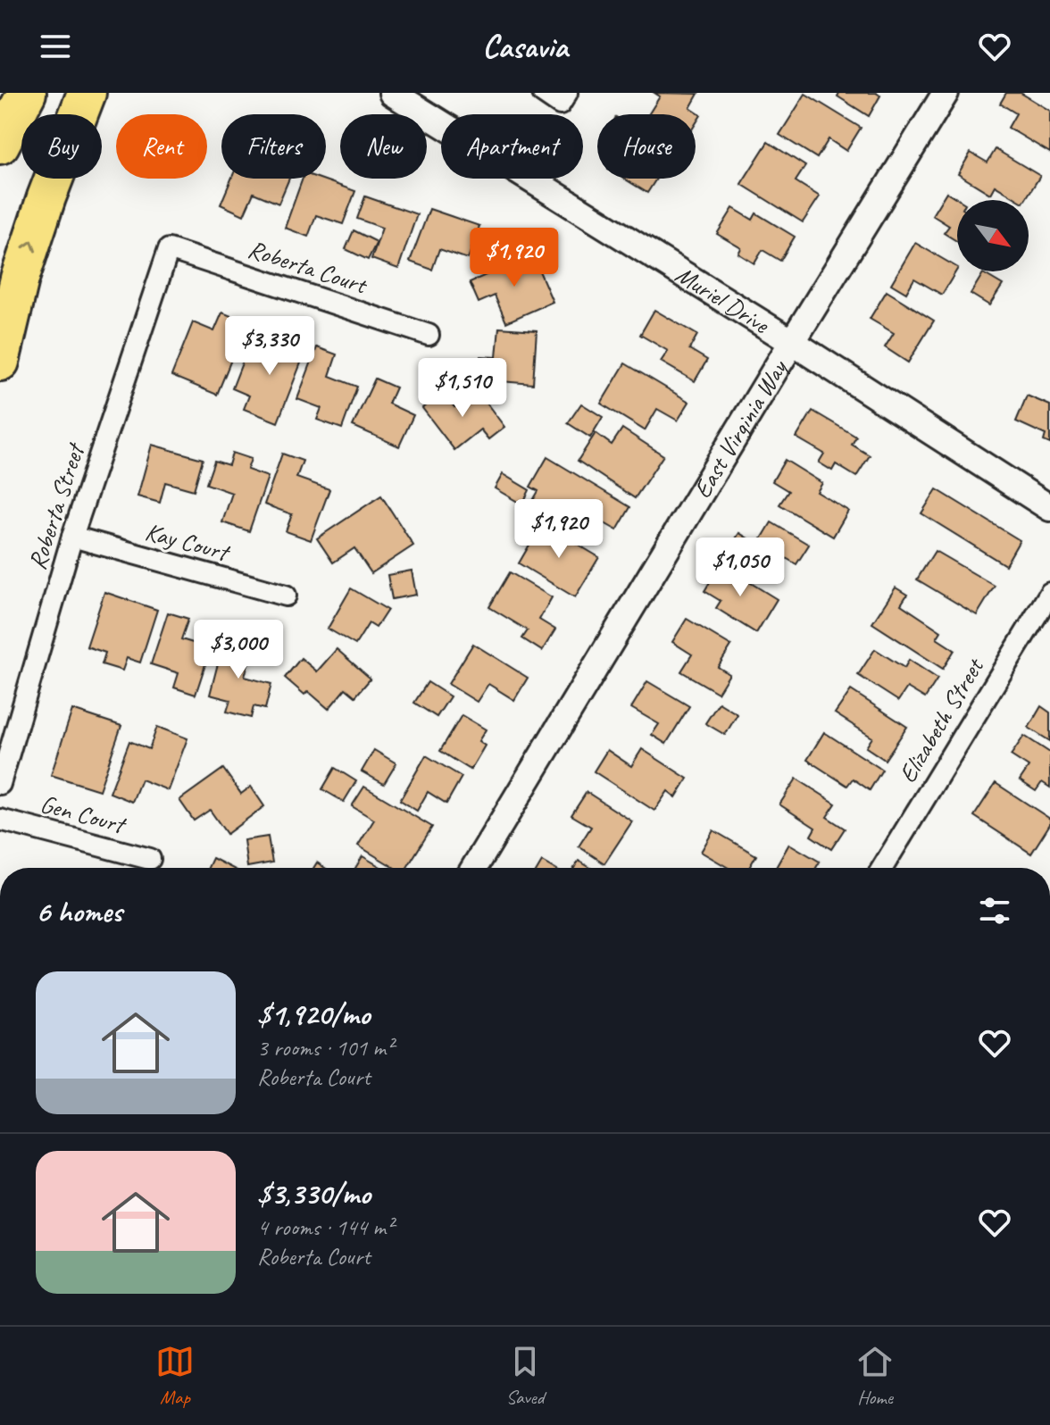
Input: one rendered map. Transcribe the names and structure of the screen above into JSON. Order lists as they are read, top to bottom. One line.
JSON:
{"streets":{"street":["Roberta Court","Muriel Drive","East Virginia Way","Roberta Street","Kay Court","Elizabeth Street","Gen Court"]},"crossings":[["Roberta Court","Roberta Street"],["Muriel Drive","East Virginia Way"],["Roberta Street","Kay Court"]],"north":"bottom right","page":{"header":"Casavia","chip":["Buy","Rent","Filters","New","Apartment","House"],"price":["$1,920","$3,330","$1,510","$1,920","$1,050","$3,000"],"heading":"6 homes","list":[{"name":"$1,920/mo","note":"3 rooms · 101 m² · Roberta Court"},{"name":"$3,330/mo","note":"4 rooms · 144 m² · Roberta Court"}],"tabs":["Map","Saved","Home"]}}
